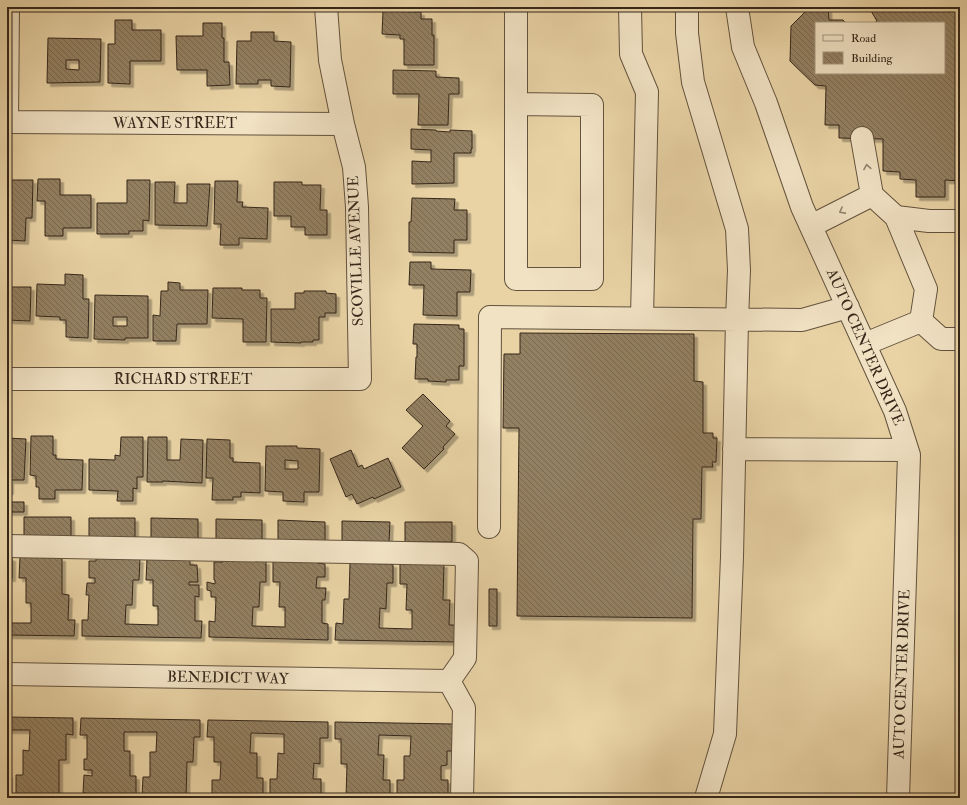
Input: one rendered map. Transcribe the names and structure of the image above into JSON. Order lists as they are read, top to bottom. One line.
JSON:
{"streets":{"street":["WAYNE STREET","SCOVILLE AVENUE","AUTO CENTER DRIVE","RICHARD STREET","BENEDICT WAY"]},"crossings":[["WAYNE STREET","SCOVILLE AVENUE"],["SCOVILLE AVENUE","RICHARD STREET"]],"legend":["Road","Building"]}
